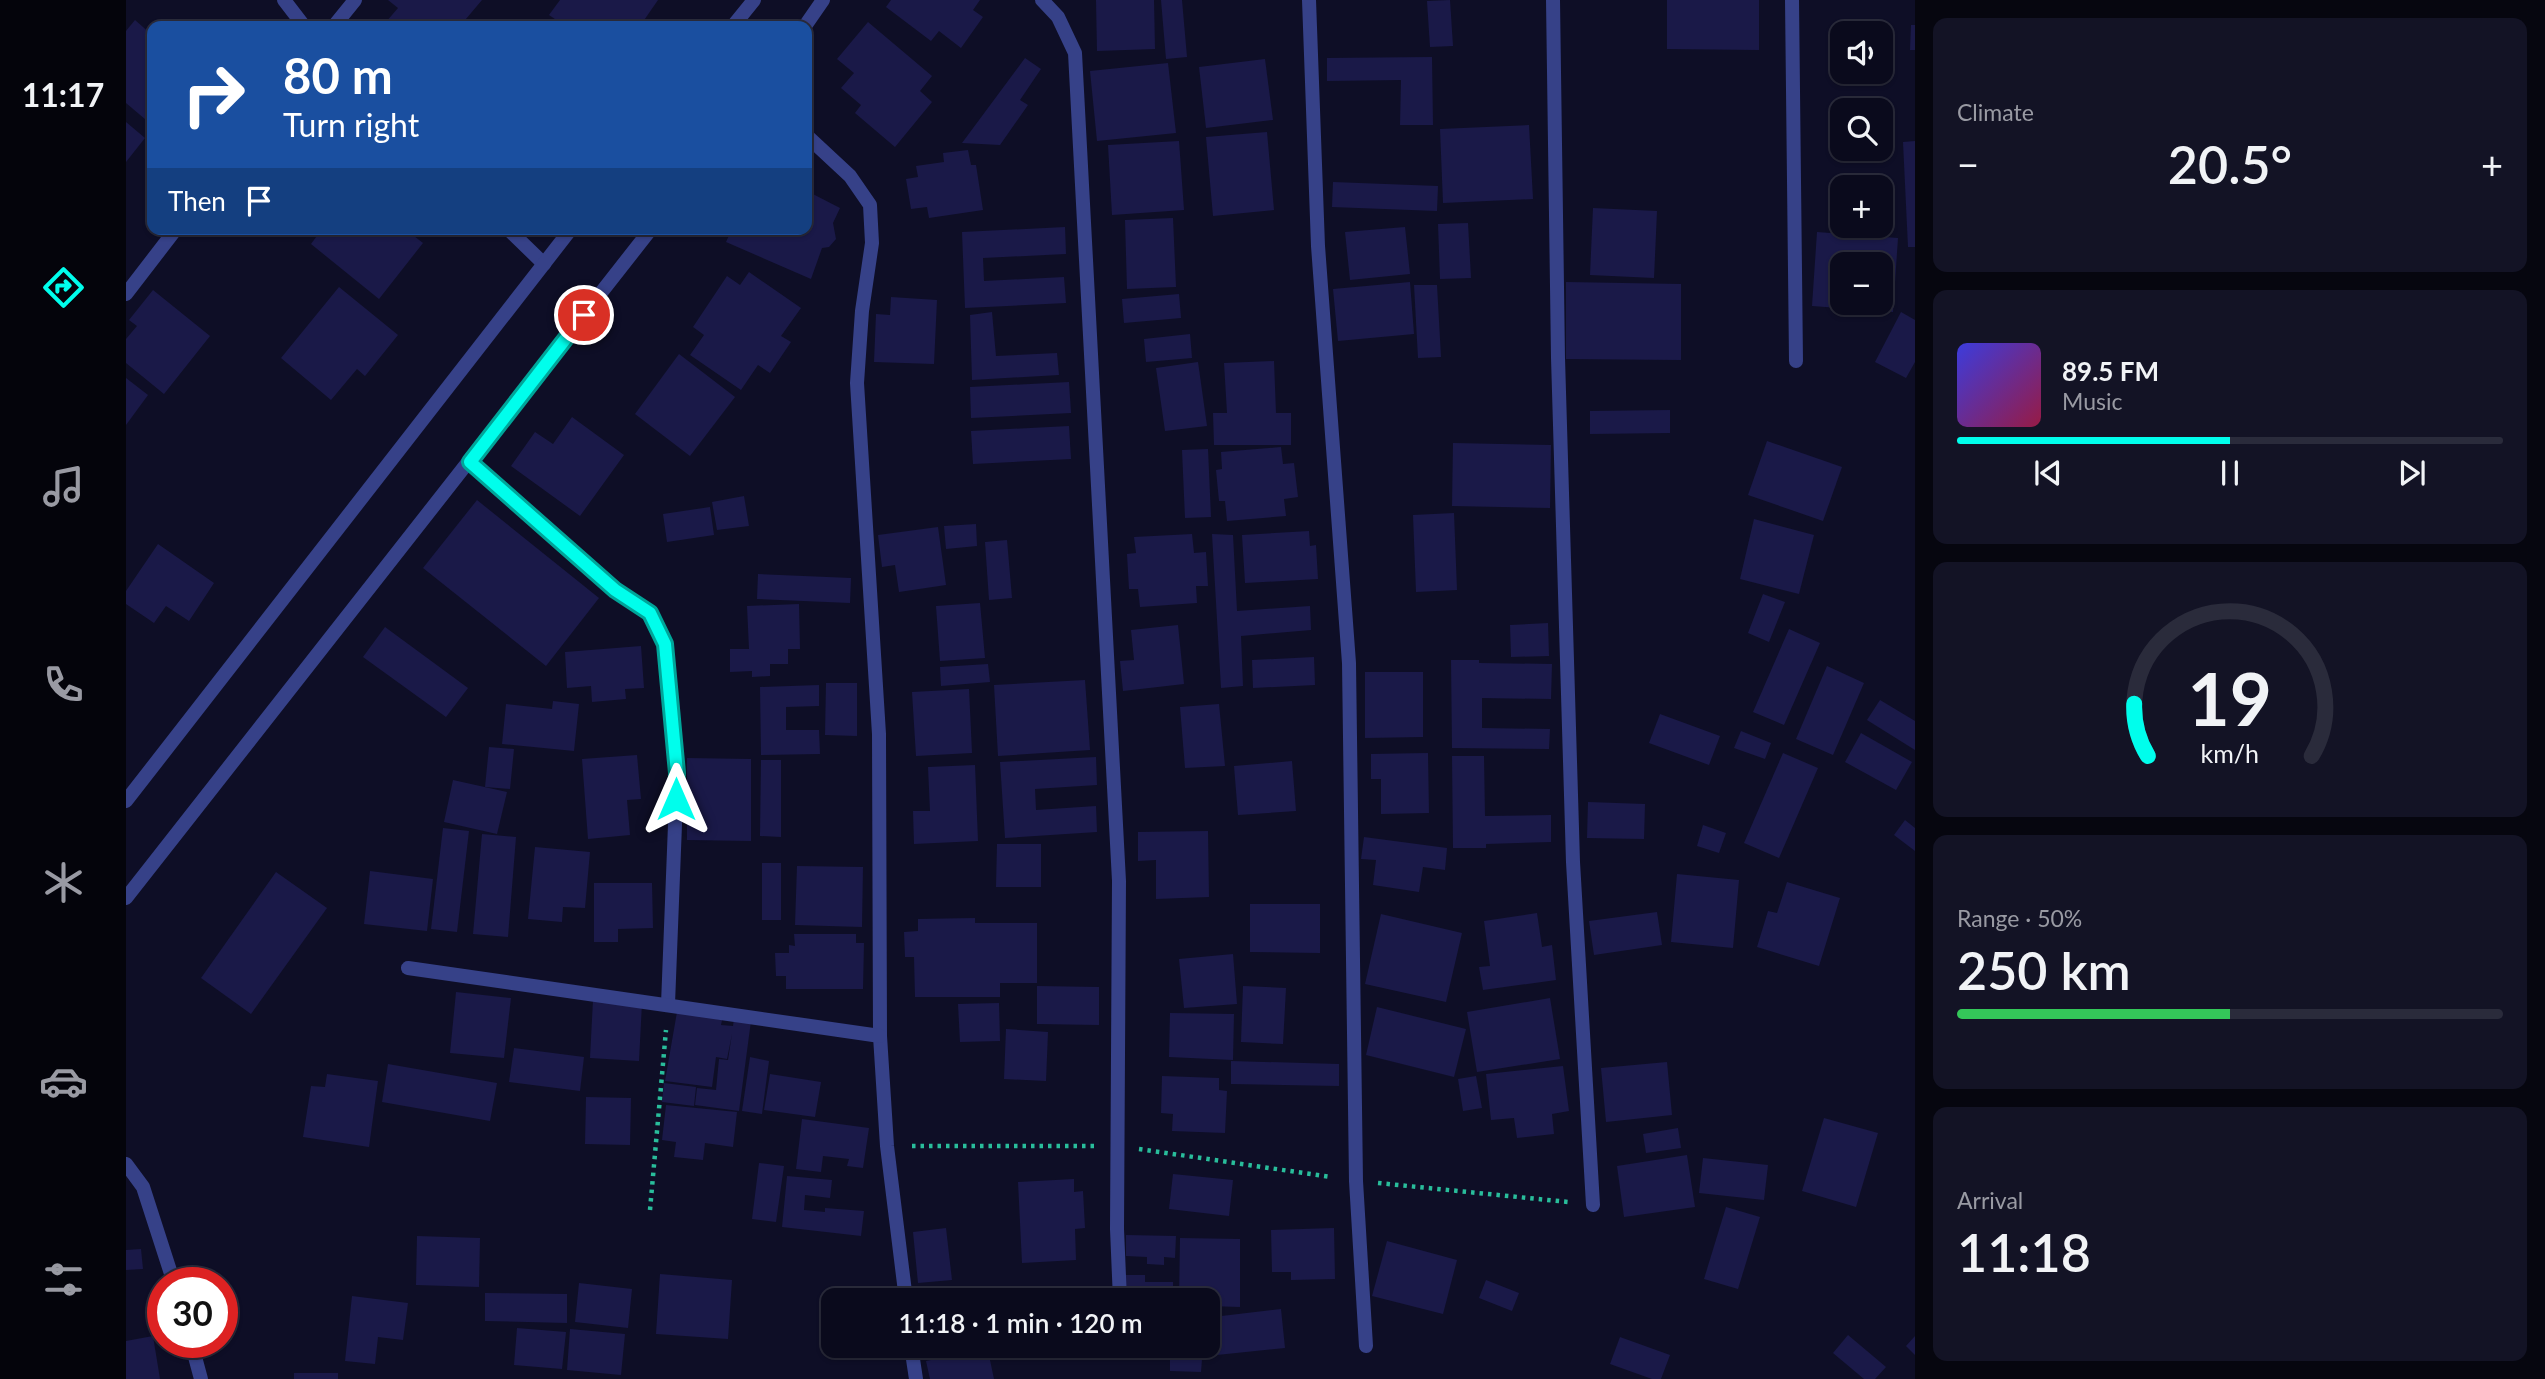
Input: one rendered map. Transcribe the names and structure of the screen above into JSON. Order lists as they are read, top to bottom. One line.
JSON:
{"page":{"tabs":"11:17","tile":["Climate",["Range · 50%","250 km"],["Arrival","11:18"]],"map_buttons":["+","−"],"turn":["80 m","Turn right"],"heat":["−","20.5°","+"],"then":"Then","song":["89.5 FM","Music"],"limit":"30","trip":"11:18 · 1 min · 120 m","gauge":["19","km/h"]}}
